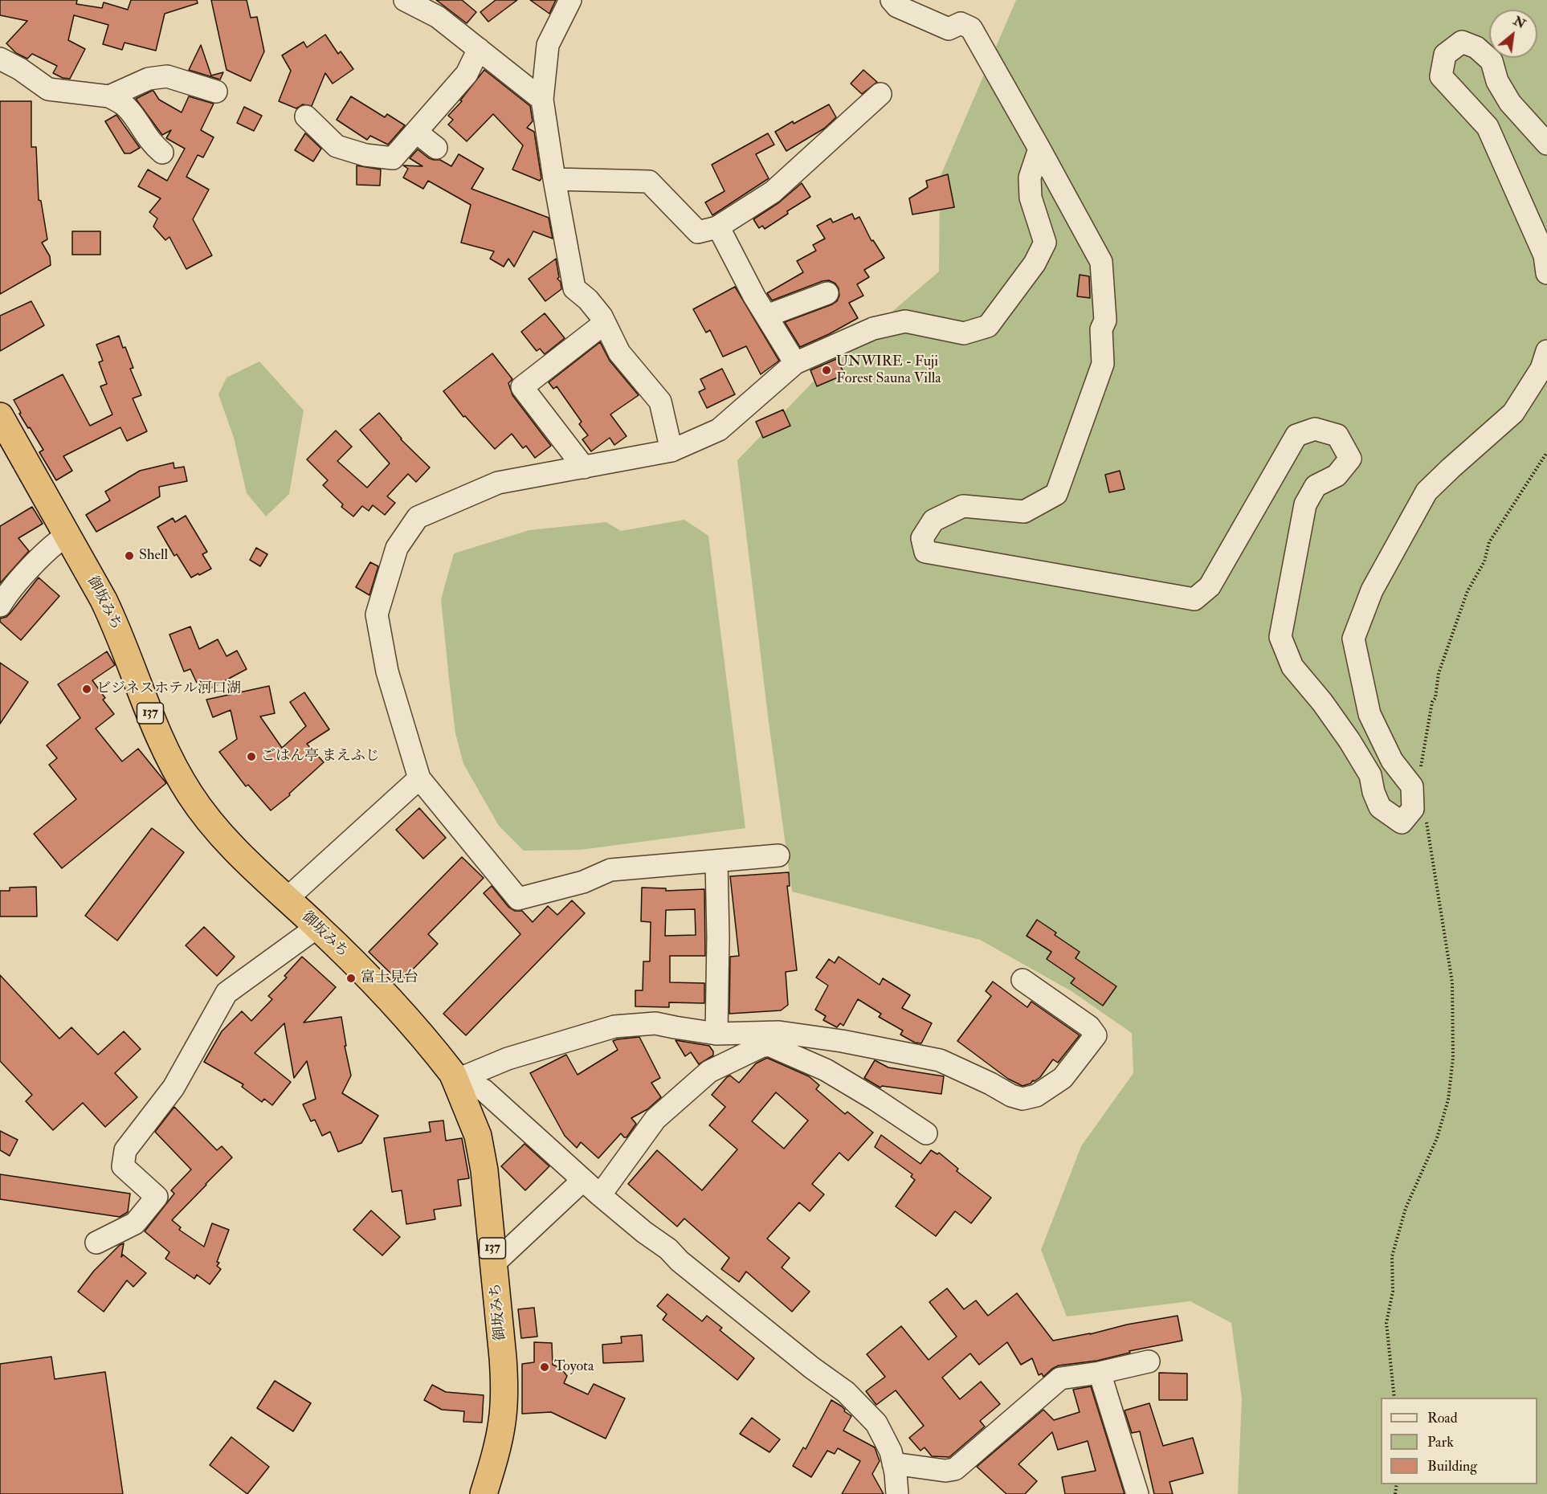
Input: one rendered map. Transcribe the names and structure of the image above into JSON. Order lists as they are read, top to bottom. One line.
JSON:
{"streets":{"highway":["御坂みち","137"]},"places":["UNWIRE - Fuji Forest Sauna Villa","Shell","ビジネスホテル河口湖","ごはん亭 まえふじ","富士見台","Toyota"],"legend":["Road","Park","Building"],"north":"top right"}
